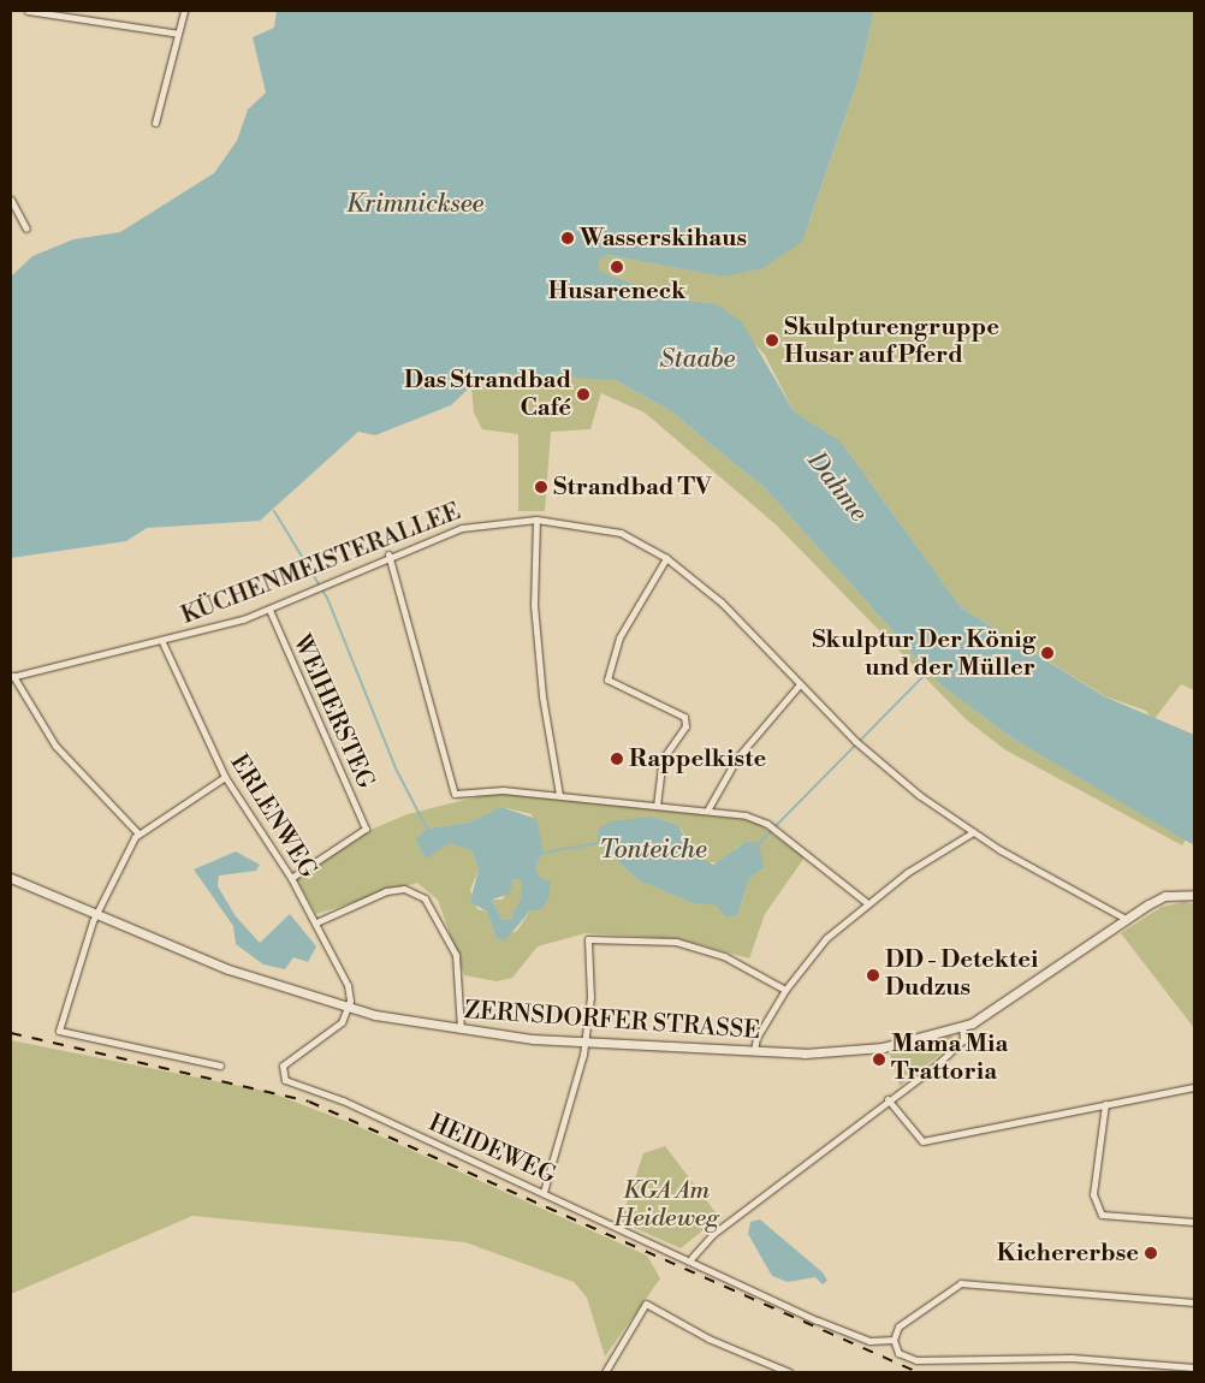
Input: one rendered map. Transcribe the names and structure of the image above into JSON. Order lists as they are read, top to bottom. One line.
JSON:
{"streets":{"street":["KÜCHENMEISTERALLEE","WEIHERSTEG","ERLENWEG","ZERNSDORFER STRASSE","HEIDEWEG"]},"crossings":[["KÜCHENMEISTERALLEE","WEIHERSTEG"],["KÜCHENMEISTERALLEE","ERLENWEG"],["KÜCHENMEISTERALLEE","ZERNSDORFER STRASSE"],["WEIHERSTEG","ERLENWEG"],["ERLENWEG","ZERNSDORFER STRASSE"],["ERLENWEG","HEIDEWEG"],["ZERNSDORFER STRASSE","HEIDEWEG"]],"water":["Krimnicksee","Staabe","Dahme","Tonteiche"],"parks":["KGA Am Heideweg"],"places":["Wasserskihaus","Husareneck","Skulpturengruppe Husar auf Pferd","Das Strandbad Café","Strandbad TV","Skulptur Der König und der Müller","Rappelkiste","DD - Detektei Dudzus","Mama Mia Trattoria","Kichererbse"]}
